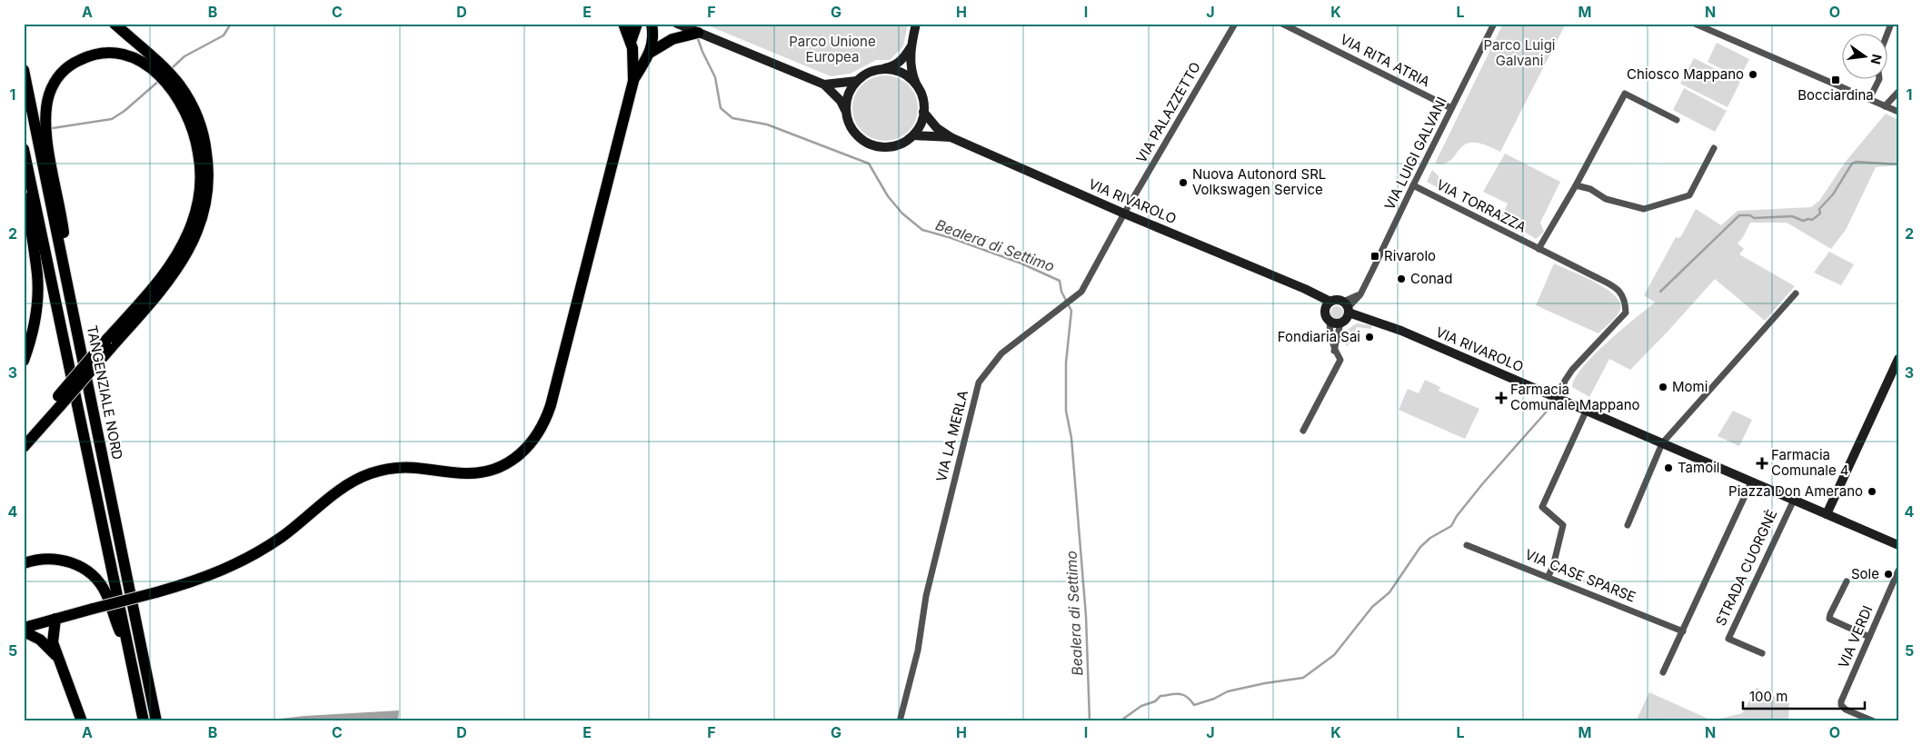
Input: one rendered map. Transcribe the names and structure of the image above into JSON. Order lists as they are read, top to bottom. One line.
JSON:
{"streets":{"highway":["TANGENZIALE NORD"],"main road":["VIA RIVAROLO","STRADA CUORGNÈ"],"street":["VIA RITA ATRIA","VIA PALAZZETTO","VIA LUIGI GALVANI","VIA TORRAZZA","VIA LA MERLA","VIA CASE SPARSE","VIA VERDI"]},"crossings":[["VIA RITA ATRIA","VIA LUIGI GALVANI"],["VIA PALAZZETTO","VIA RIVAROLO"],["VIA PALAZZETTO","VIA LA MERLA"],["VIA LUIGI GALVANI","VIA RIVAROLO"],["VIA LUIGI GALVANI","VIA TORRAZZA"],["VIA RIVAROLO","VIA TORRAZZA"],["VIA RIVAROLO","VIA LA MERLA"],["VIA RIVAROLO","STRADA CUORGNÈ"]],"water":["Bealera di Settimo"],"parks":["Parco Unione Europea","Parco Luigi Galvani"],"places":{"other":["Chiosco Mappano","Nuova Autonord SRL Volkswagen Service","Conad","Fondiaria Sai","Momi","Tamoil","Piazza Don Amerano","Sole"],"transit":["Bocciardina","Rivarolo"],"health":["Farmacia Comunale Mappano","Farmacia Comunale 4"]},"scale_bar":"100 m","north":"right","grid":{"columns":["A","B","C","D","E","F","G","H","I","J","K","L","M","N","O"],"rows":["1","2","3","4","5"]}}
